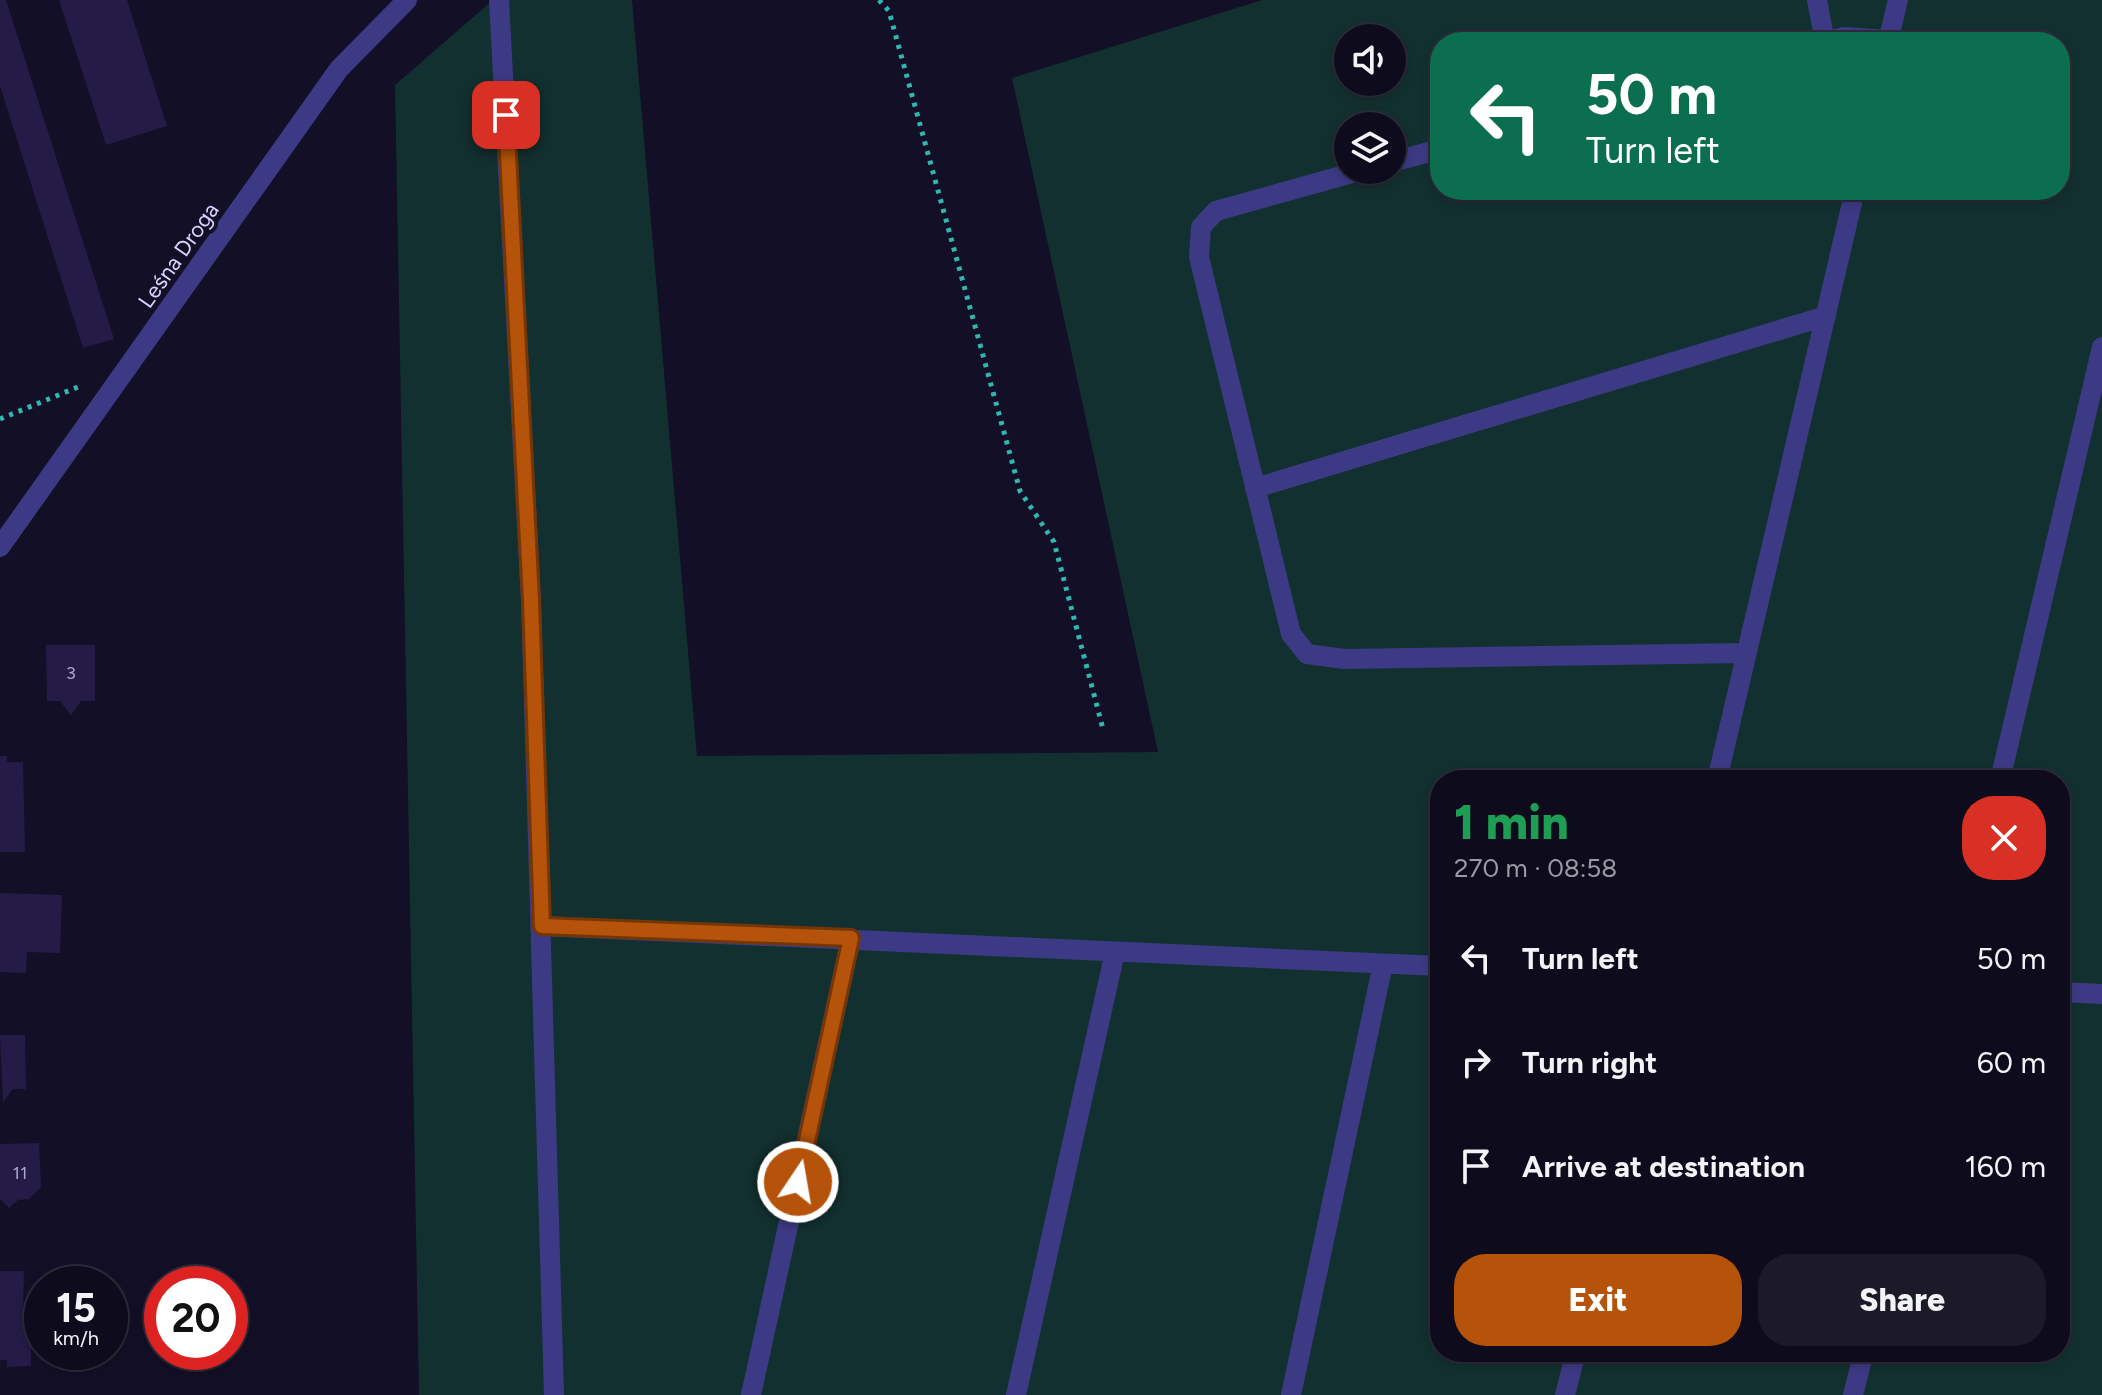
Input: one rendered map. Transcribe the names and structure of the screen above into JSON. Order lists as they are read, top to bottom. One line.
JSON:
{"streets":{"street":["Leśna Droga"]},"house_numbers":["3","11"],"page":{"turn":["50 m","Turn left"],"heading":["1 min","270 m · 08:58"],"list":[{"name":"Turn left","value":"50 m"},{"name":"Turn right","value":"60 m"},{"name":"Arrive at destination","value":"160 m"}],"buttons":["Exit","Share"],"speed":"15 km/h","limit":"20"}}
